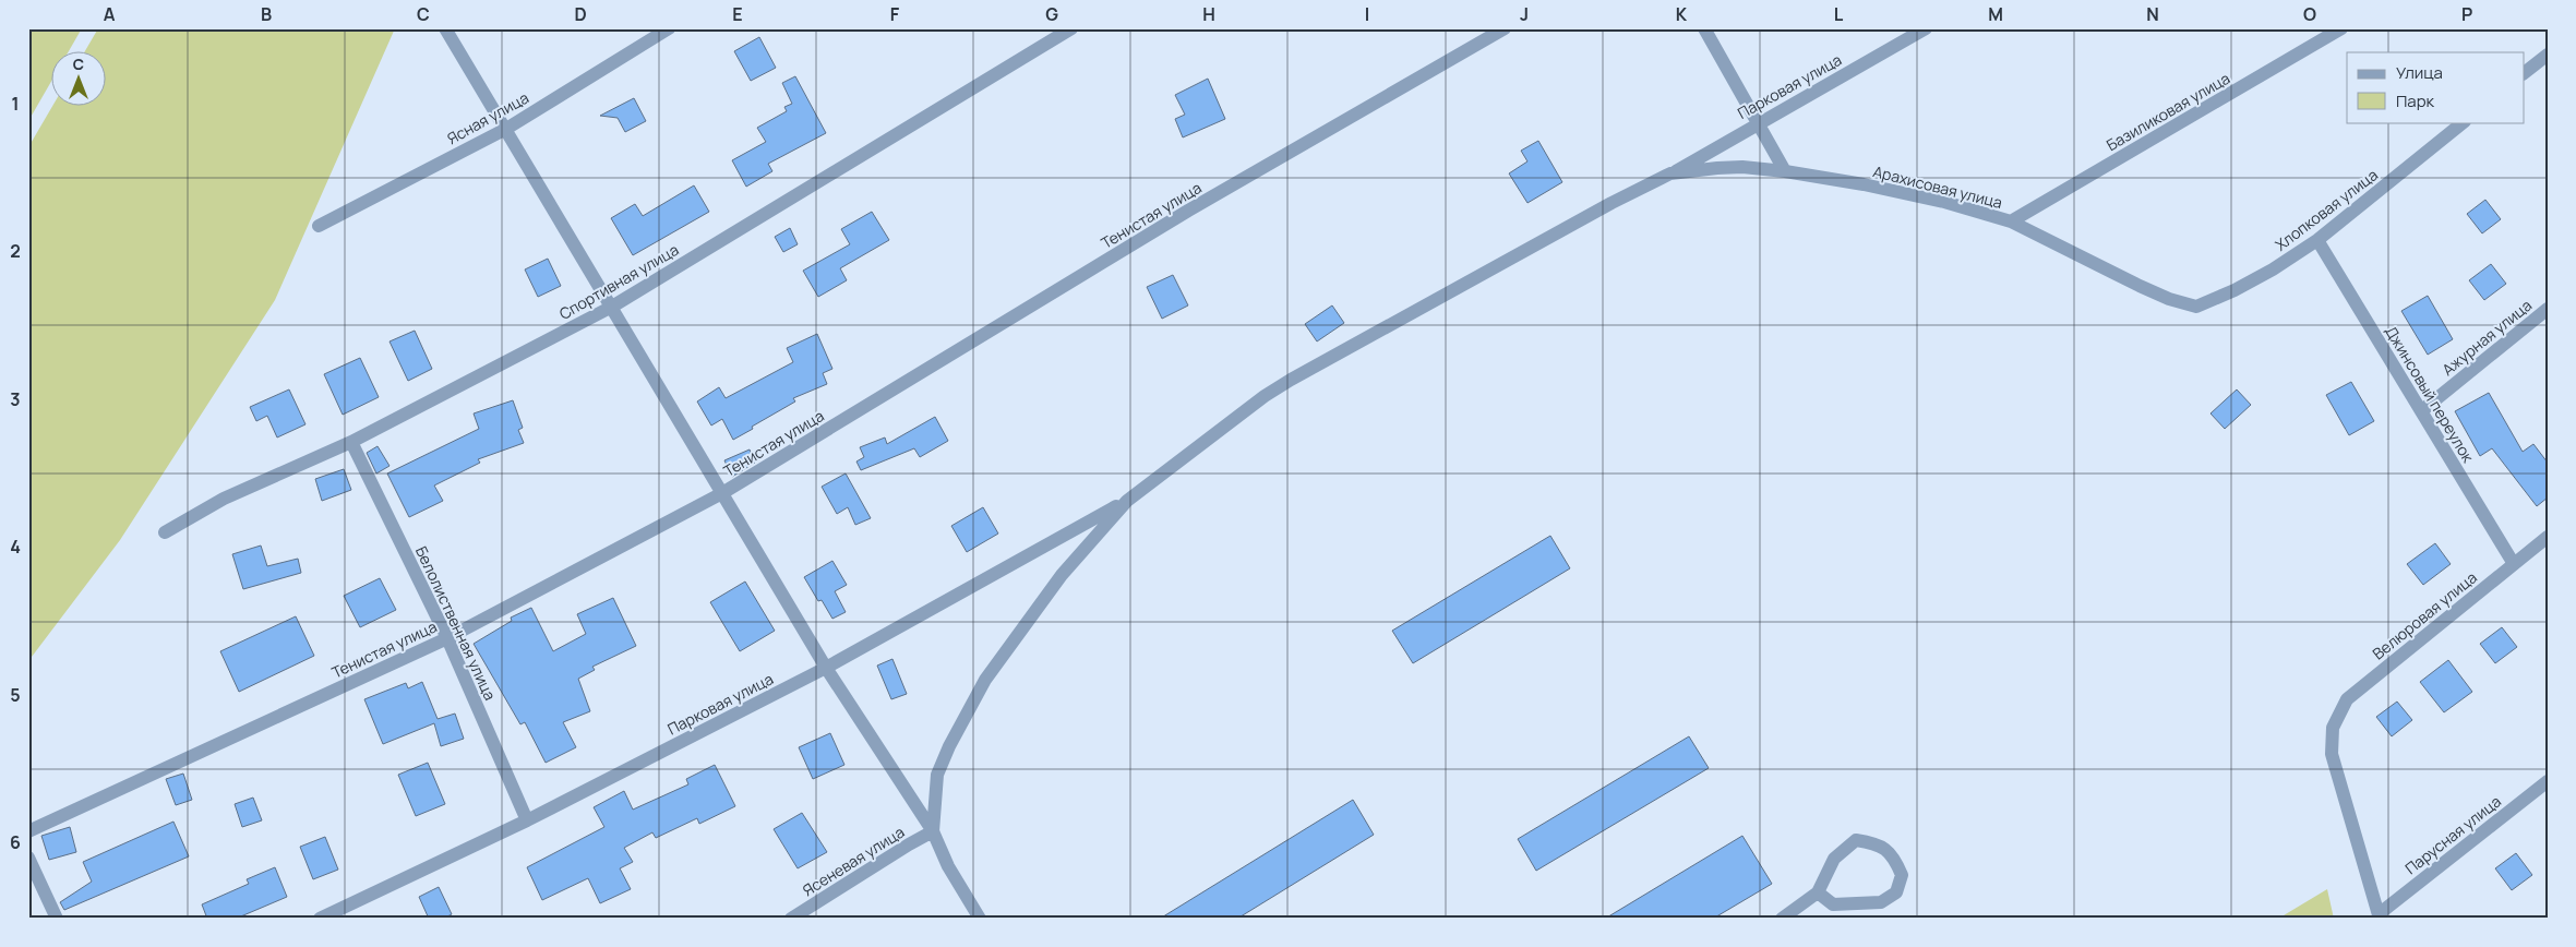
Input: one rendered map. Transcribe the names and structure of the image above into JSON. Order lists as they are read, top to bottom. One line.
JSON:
{"streets":{"street":["Парковая улица","Базиликовая улица","Ясная улица","Арахисовая улица","Хлопковая улица","Тенистая улица","Спортивная улица","Ажурная улица","Джинсовый переулок","Велюровая улица","Белолиственная улица","Парусная улица","Ясеневая улица"]},"crossings":[["Парковая улица","Арахисовая улица"],["Парковая улица","Белолиственная улица"],["Базиликовая улица","Арахисовая улица"],["Арахисовая улица","Хлопковая улица"],["Хлопковая улица","Джинсовый переулок"],["Тенистая улица","Белолиственная улица"],["Спортивная улица","Белолиственная улица"],["Ажурная улица","Джинсовый переулок"],["Джинсовый переулок","Велюровая улица"],["Велюровая улица","Парусная улица"]],"legend":["Улица","Парк"],"north":"top","grid":{"columns":["A","B","C","D","E","F","G","H","I","J","K","L","M","N","O","P"],"rows":["1","2","3","4","5","6"]}}
